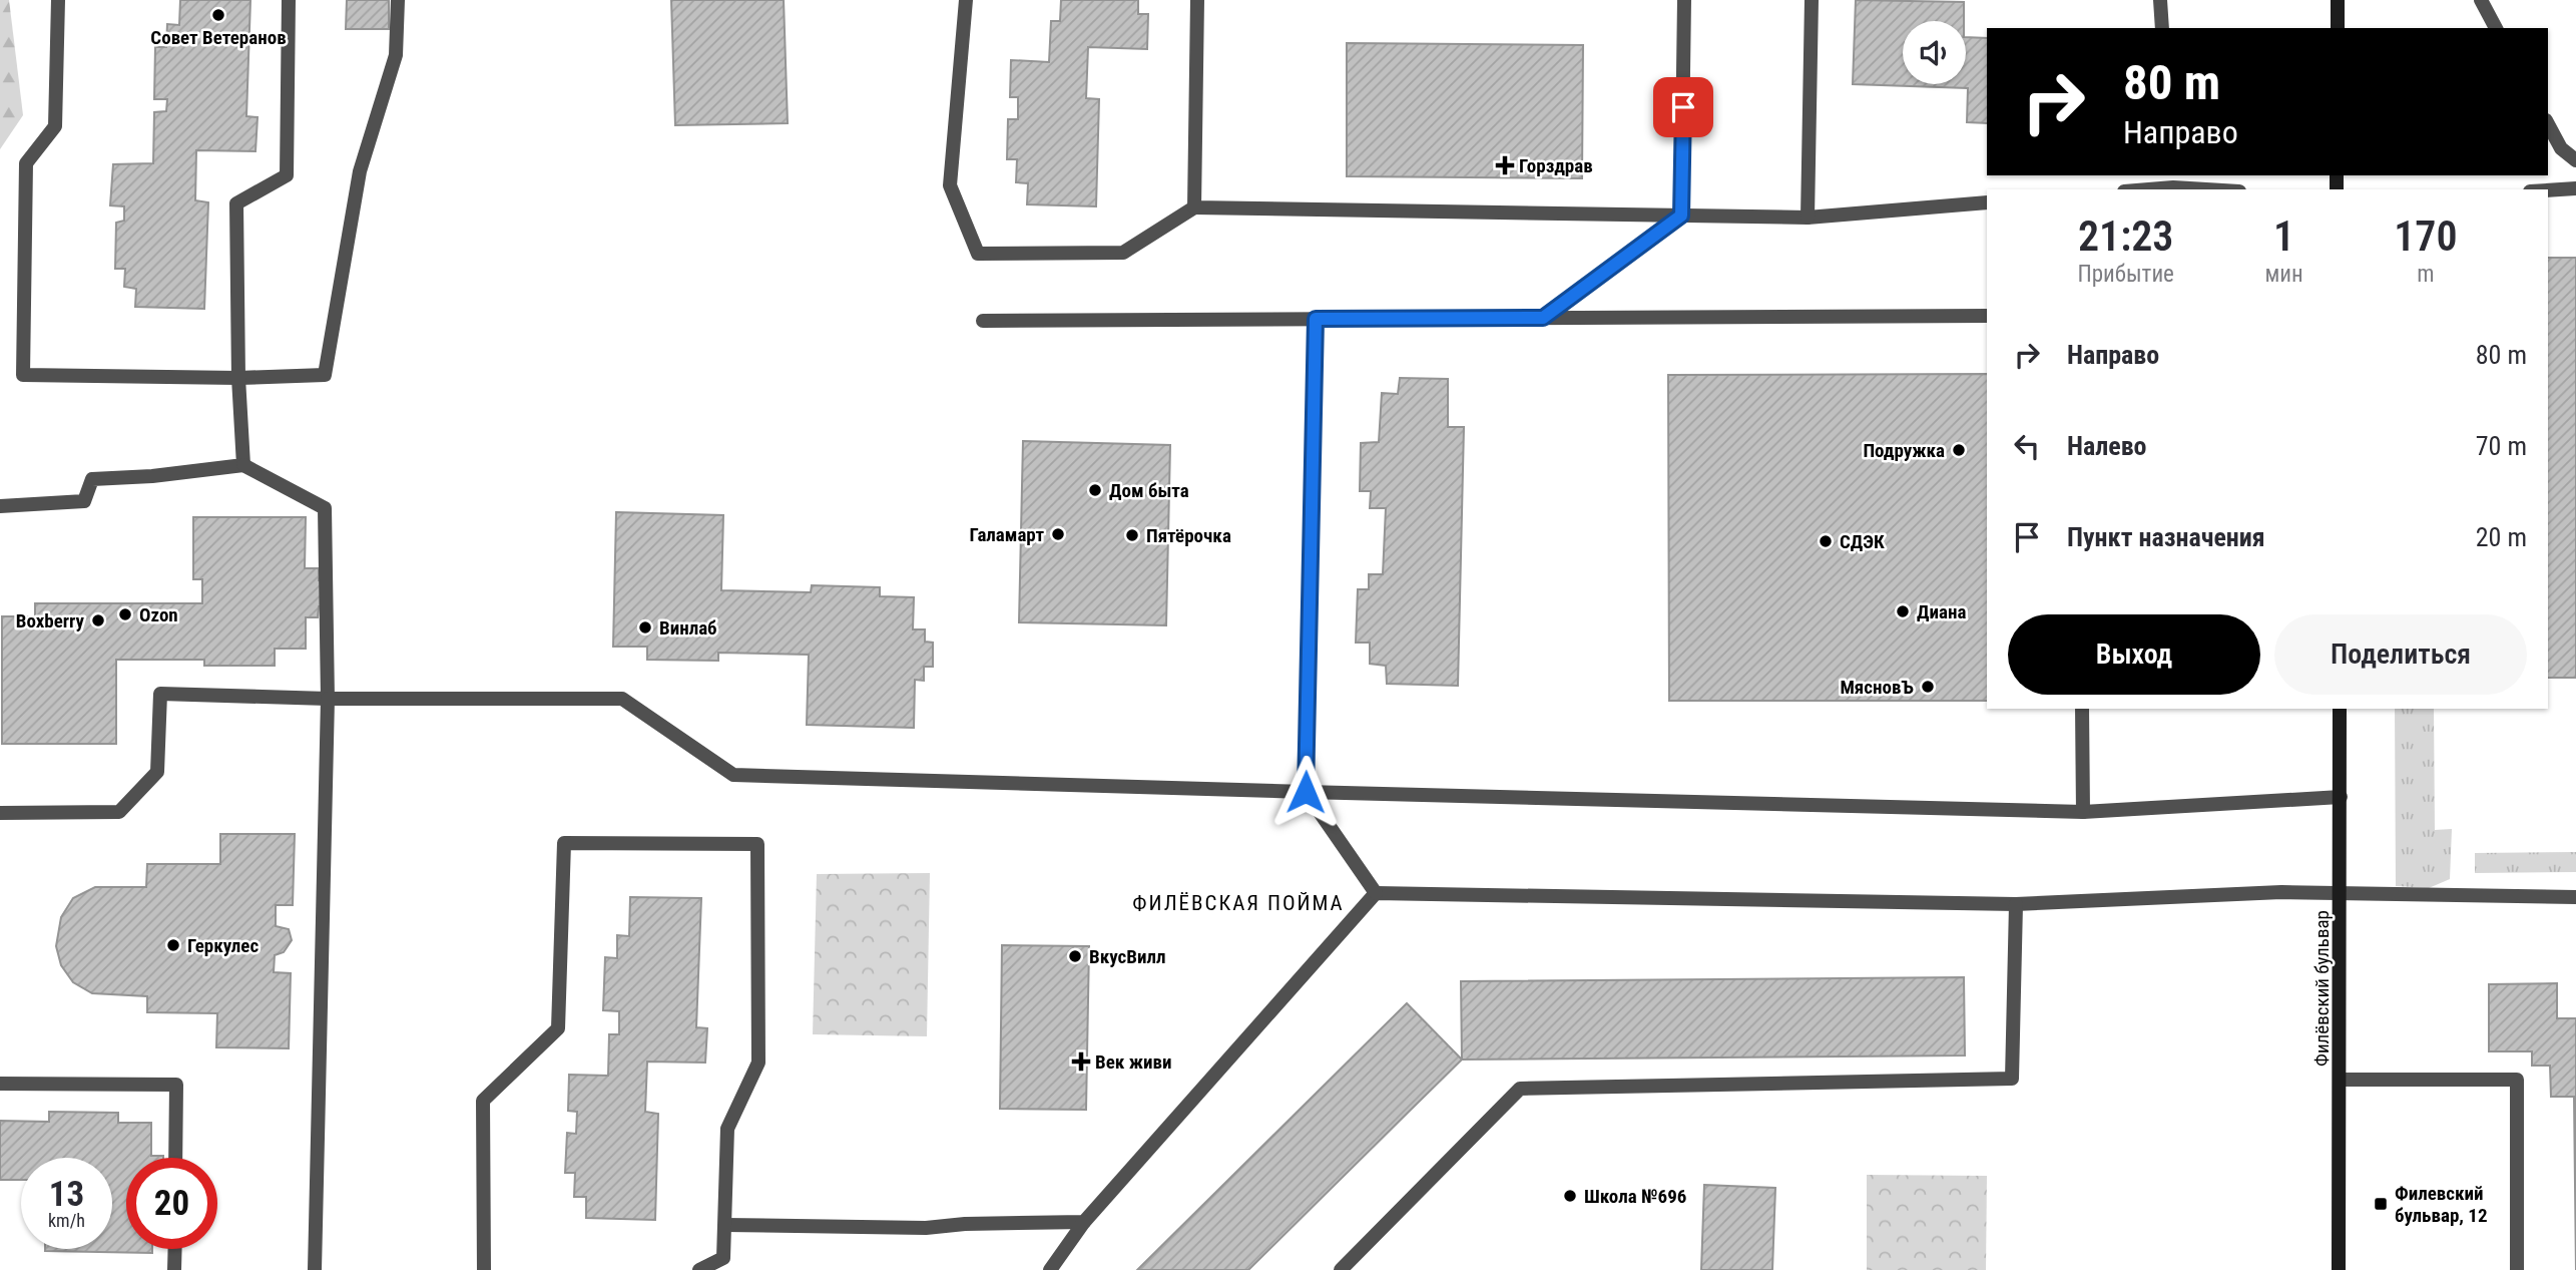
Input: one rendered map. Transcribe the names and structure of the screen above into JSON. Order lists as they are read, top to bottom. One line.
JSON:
{"streets":{"street":["Филёвский бульвар"]},"districts":["ФИЛЁВСКАЯ ПОЙМА"],"places":{"other":["Совет Ветеранов","Подружка","Дом быта","Галамарт","Пятёрочка","СДЭК","Диана","Ozon","Boxberry","Винлаб","МясновЪ","Геркулес","ВкусВилл","Школа №696"],"health":["Горздрав","Век живи"],"transit":["Филевский бульвар, 12"]},"page":{"turn":["80 m","Направо"],"eta":["21:23","Прибытие","1","мин","170","m"],"list":[{"name":"Направо","value":"80 m"},{"name":"Налево","value":"70 m"},{"name":"Пункт назначения","value":"20 m"}],"buttons":["Выход","Поделиться"],"speed":"13 km/h","limit":"20"}}
